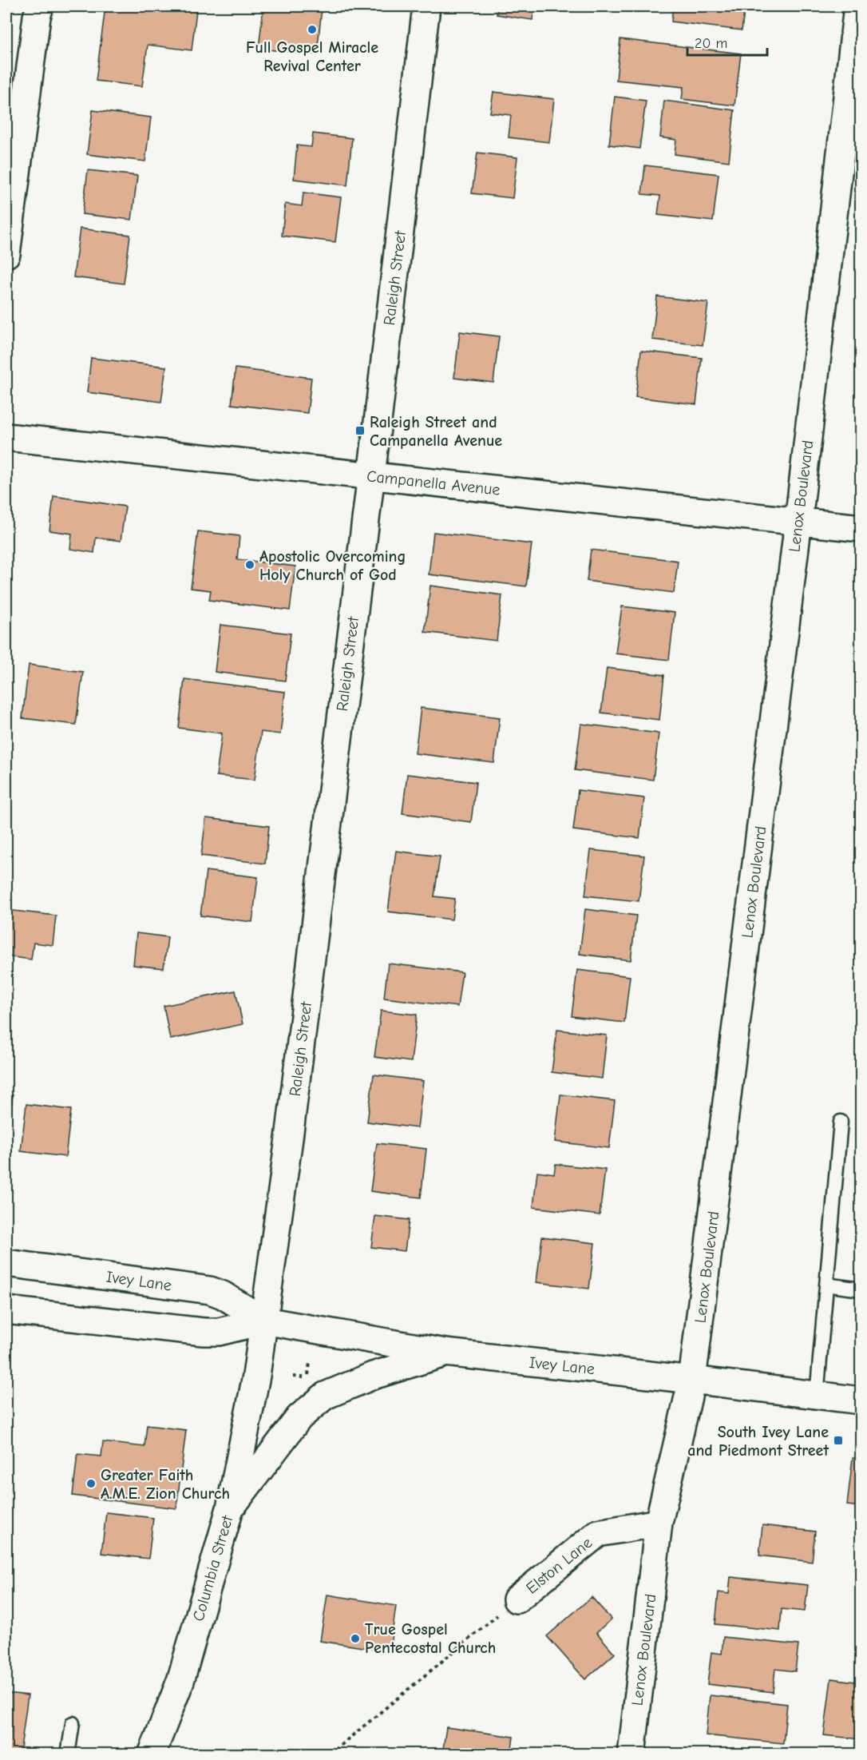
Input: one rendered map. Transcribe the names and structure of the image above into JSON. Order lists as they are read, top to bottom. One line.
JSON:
{"streets":{"street":["Raleigh Street","Campanella Avenue","Lenox Boulevard","Ivey Lane","Elston Lane","Columbia Street"]},"crossings":[["Raleigh Street","Campanella Avenue"],["Raleigh Street","Ivey Lane"],["Raleigh Street","Columbia Street"],["Campanella Avenue","Lenox Boulevard"],["Lenox Boulevard","Ivey Lane"],["Lenox Boulevard","Elston Lane"],["Ivey Lane","Columbia Street"]],"places":{"other":["Full Gospel Miracle Revival Center","Apostolic Overcoming Holy Church of God","Greater Faith A.M.E. Zion Church","True Gospel Pentecostal Church"],"transit":["Raleigh Street and Campanella Avenue","South Ivey Lane and Piedmont Street"]},"scale_bar":"20 m"}
